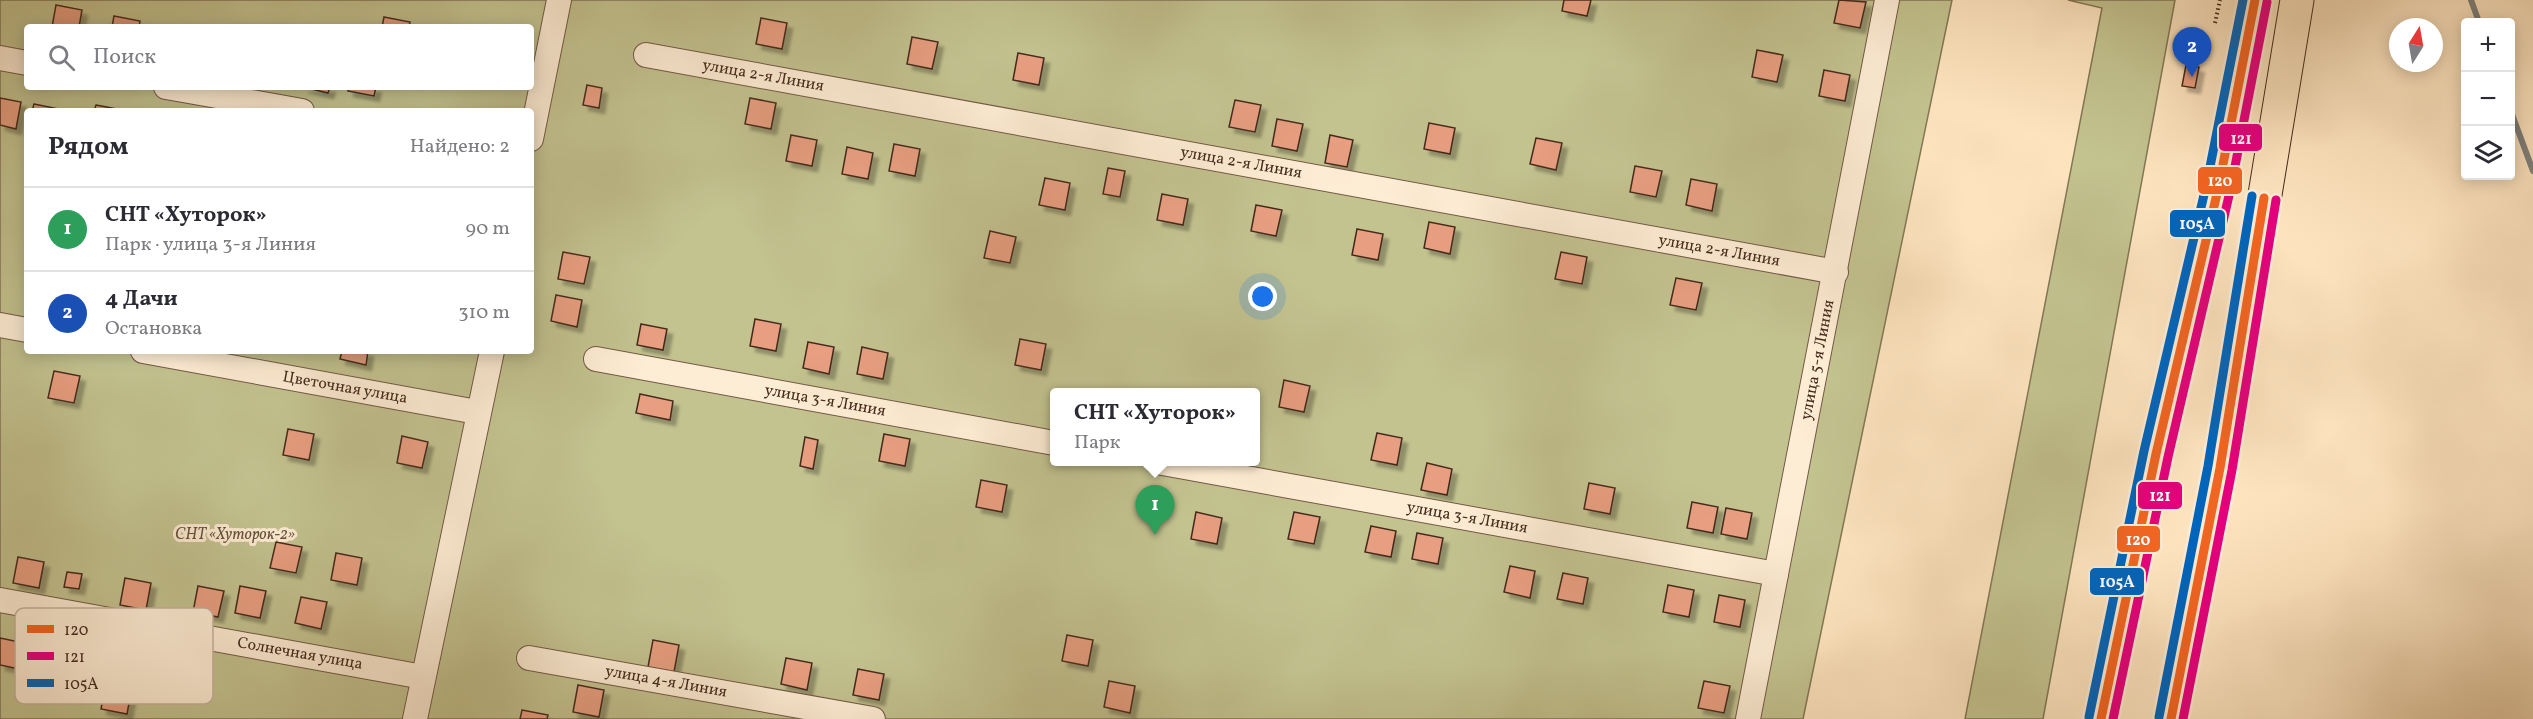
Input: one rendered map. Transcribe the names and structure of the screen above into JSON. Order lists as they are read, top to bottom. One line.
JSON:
{"streets":{"street":["улица 2-я Линия","улица 5-я Линия","Цветочная улица","улица 3-я Линия","Солнечная улица","улица 4-я Линия"]},"crossings":[["улица 2-я Линия","улица 5-я Линия"],["улица 5-я Линия","улица 3-я Линия"]],"parks":["СНТ «Хуторок-2»"],"lines":["transit line 120","transit line 105А","transit line 121"],"legend":["120","121","105А"],"north":"top","page":{"map_buttons":["+","−"],"search":"Поиск","pins":["2","1"],"heading":["Рядом","Найдено: 2"],"list":[{"mark":"1","name":"СНТ «Хуторок»","note":"Парк · улица 3-я Линия","value":"90 m"},{"mark":"2","name":"4 Дачи","note":"Остановка","value":"310 m"}],"popup":["СНТ «Хуторок»","Парк"]}}
